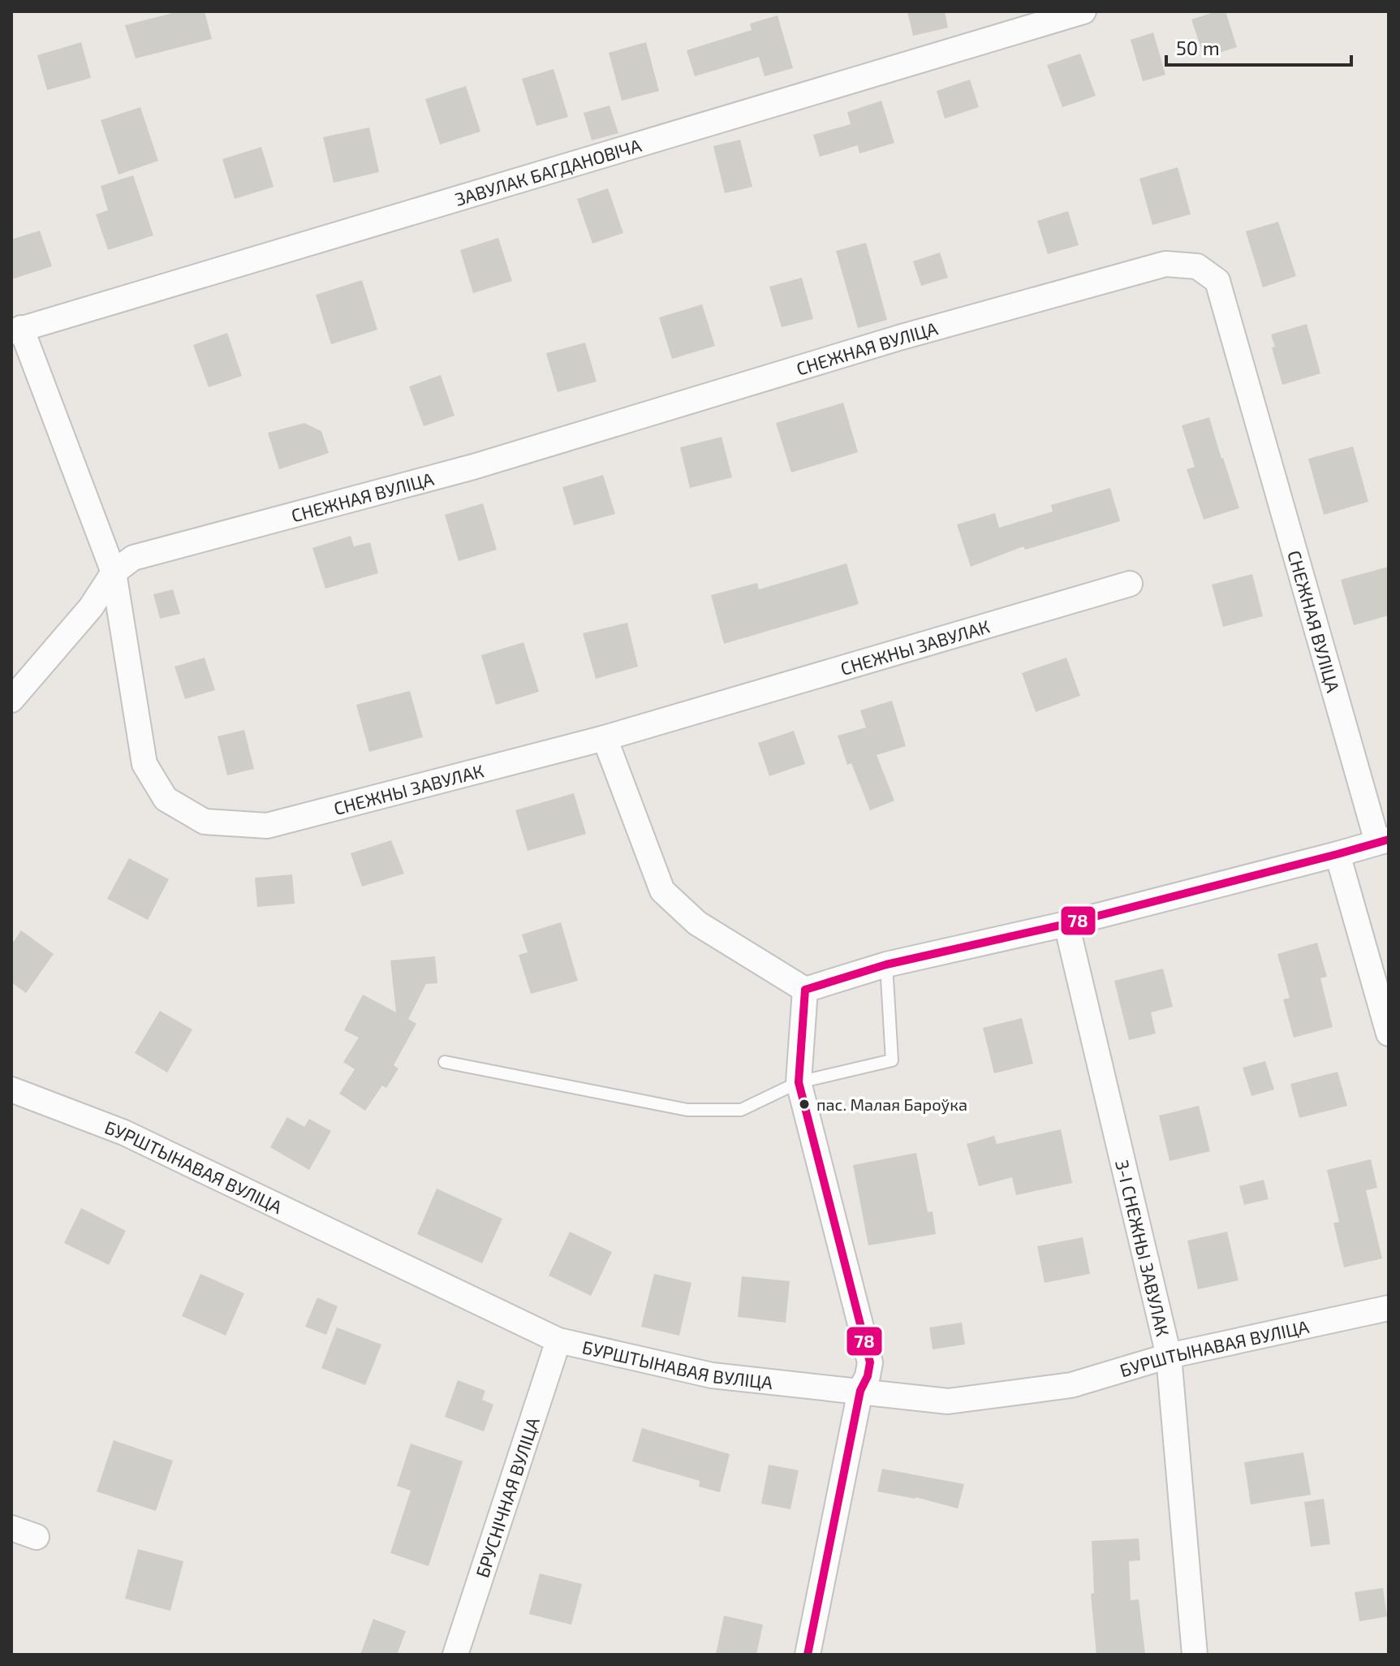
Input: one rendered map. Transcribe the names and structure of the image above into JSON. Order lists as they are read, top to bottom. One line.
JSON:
{"streets":{"street":["ЗАВУЛАК БАГДАНОВІЧА","СНЕЖНАЯ ВУЛІЦА","СНЕЖНЫ ЗАВУЛАК","БУРШТЫНАВАЯ ВУЛІЦА","3-І СНЕЖНЫ ЗАВУЛАК","БРУСНІЧНАЯ ВУЛІЦА"]},"crossings":[["ЗАВУЛАК БАГДАНОВІЧА","СНЕЖНЫ ЗАВУЛАК"],["СНЕЖНАЯ ВУЛІЦА","СНЕЖНЫ ЗАВУЛАК"],["БУРШТЫНАВАЯ ВУЛІЦА","3-І СНЕЖНЫ ЗАВУЛАК"],["БУРШТЫНАВАЯ ВУЛІЦА","БРУСНІЧНАЯ ВУЛІЦА"]],"places":["пас. Малая Бароўка"],"lines":["transit line 78"],"scale_bar":"50 m"}
